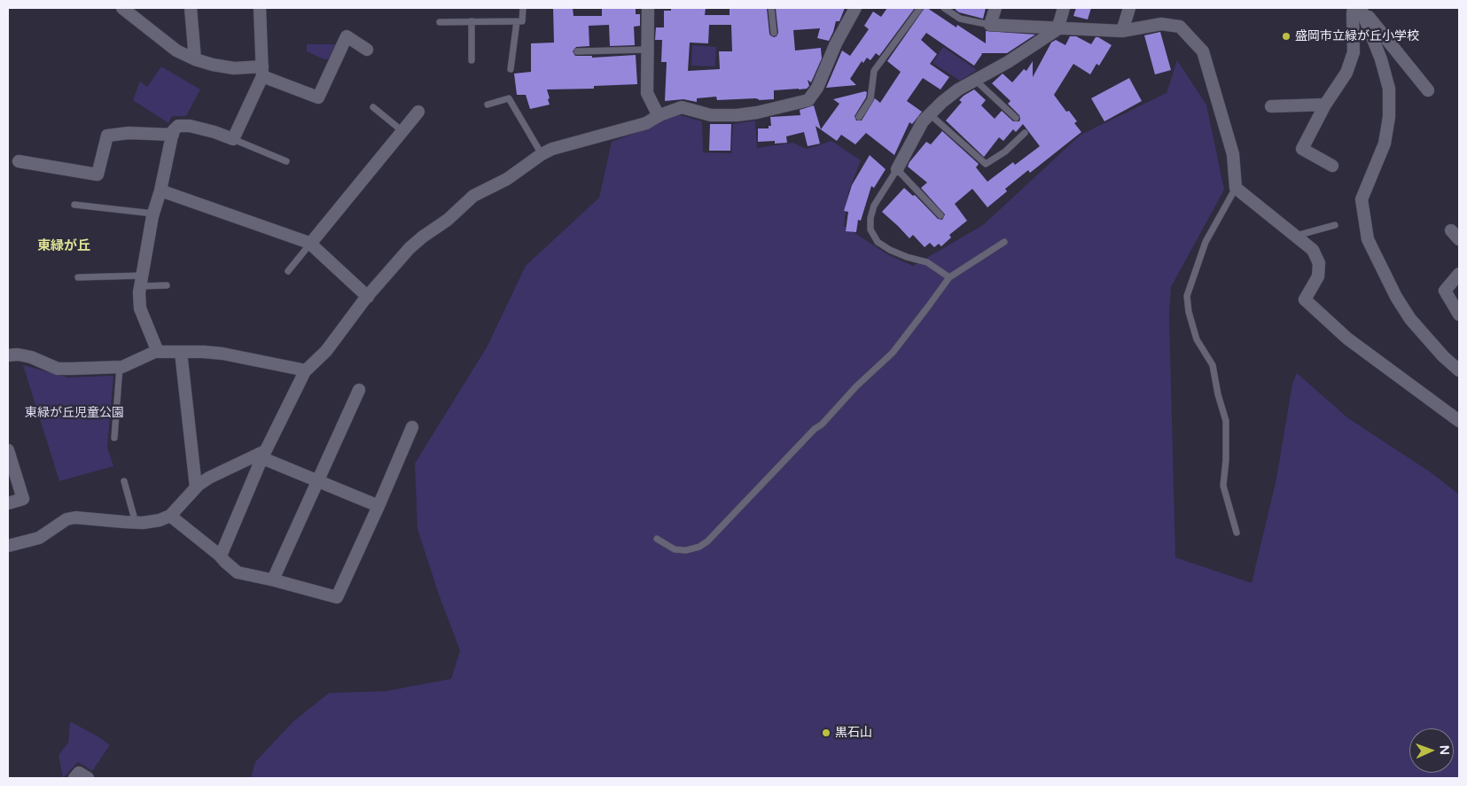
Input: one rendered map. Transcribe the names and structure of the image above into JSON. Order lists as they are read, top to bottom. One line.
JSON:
{"districts":["東緑が丘"],"parks":["東緑が丘児童公園"],"places":["盛岡市立緑が丘小学校","黒石山"],"north":"right"}
